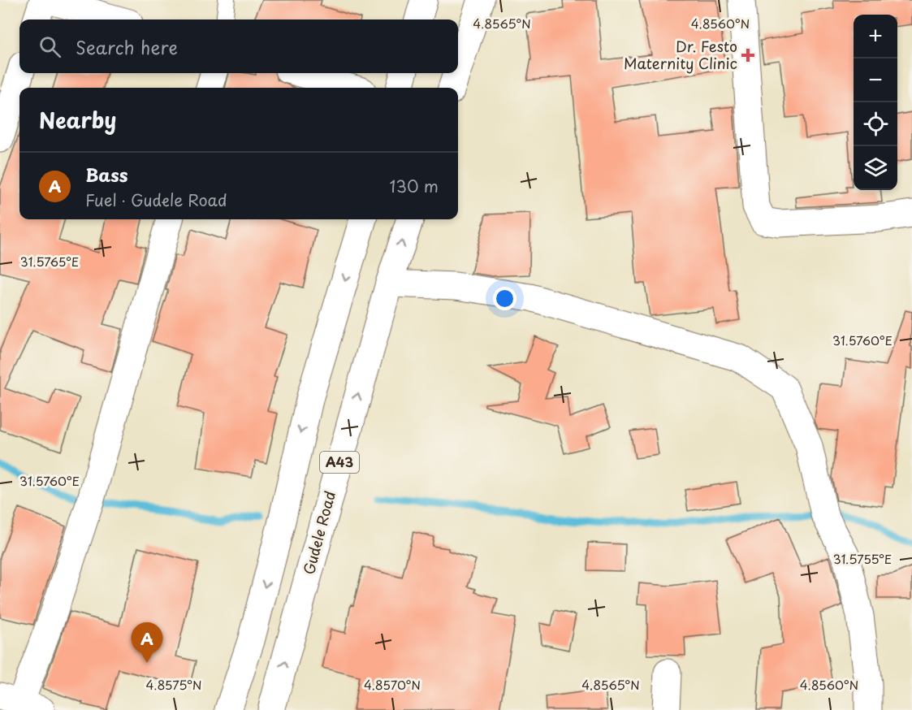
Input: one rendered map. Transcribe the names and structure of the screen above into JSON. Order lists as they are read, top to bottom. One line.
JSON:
{"streets":{"main road":["A43","Gudele Road"]},"places":{"health":["Dr. Festo Maternity Clinic"]},"page":{"map_buttons":["+","−"],"search":"Search here","heading":"Nearby","list":[{"mark":"A","name":"Bass","note":"Fuel · Gudele Road","value":"130 m"}],"pins":"A"},"coordinates":["4.8565°N","4.8560°N","31.5765°E","31.5760°E","31.5755°E","4.8575°N","4.8570°N"]}
